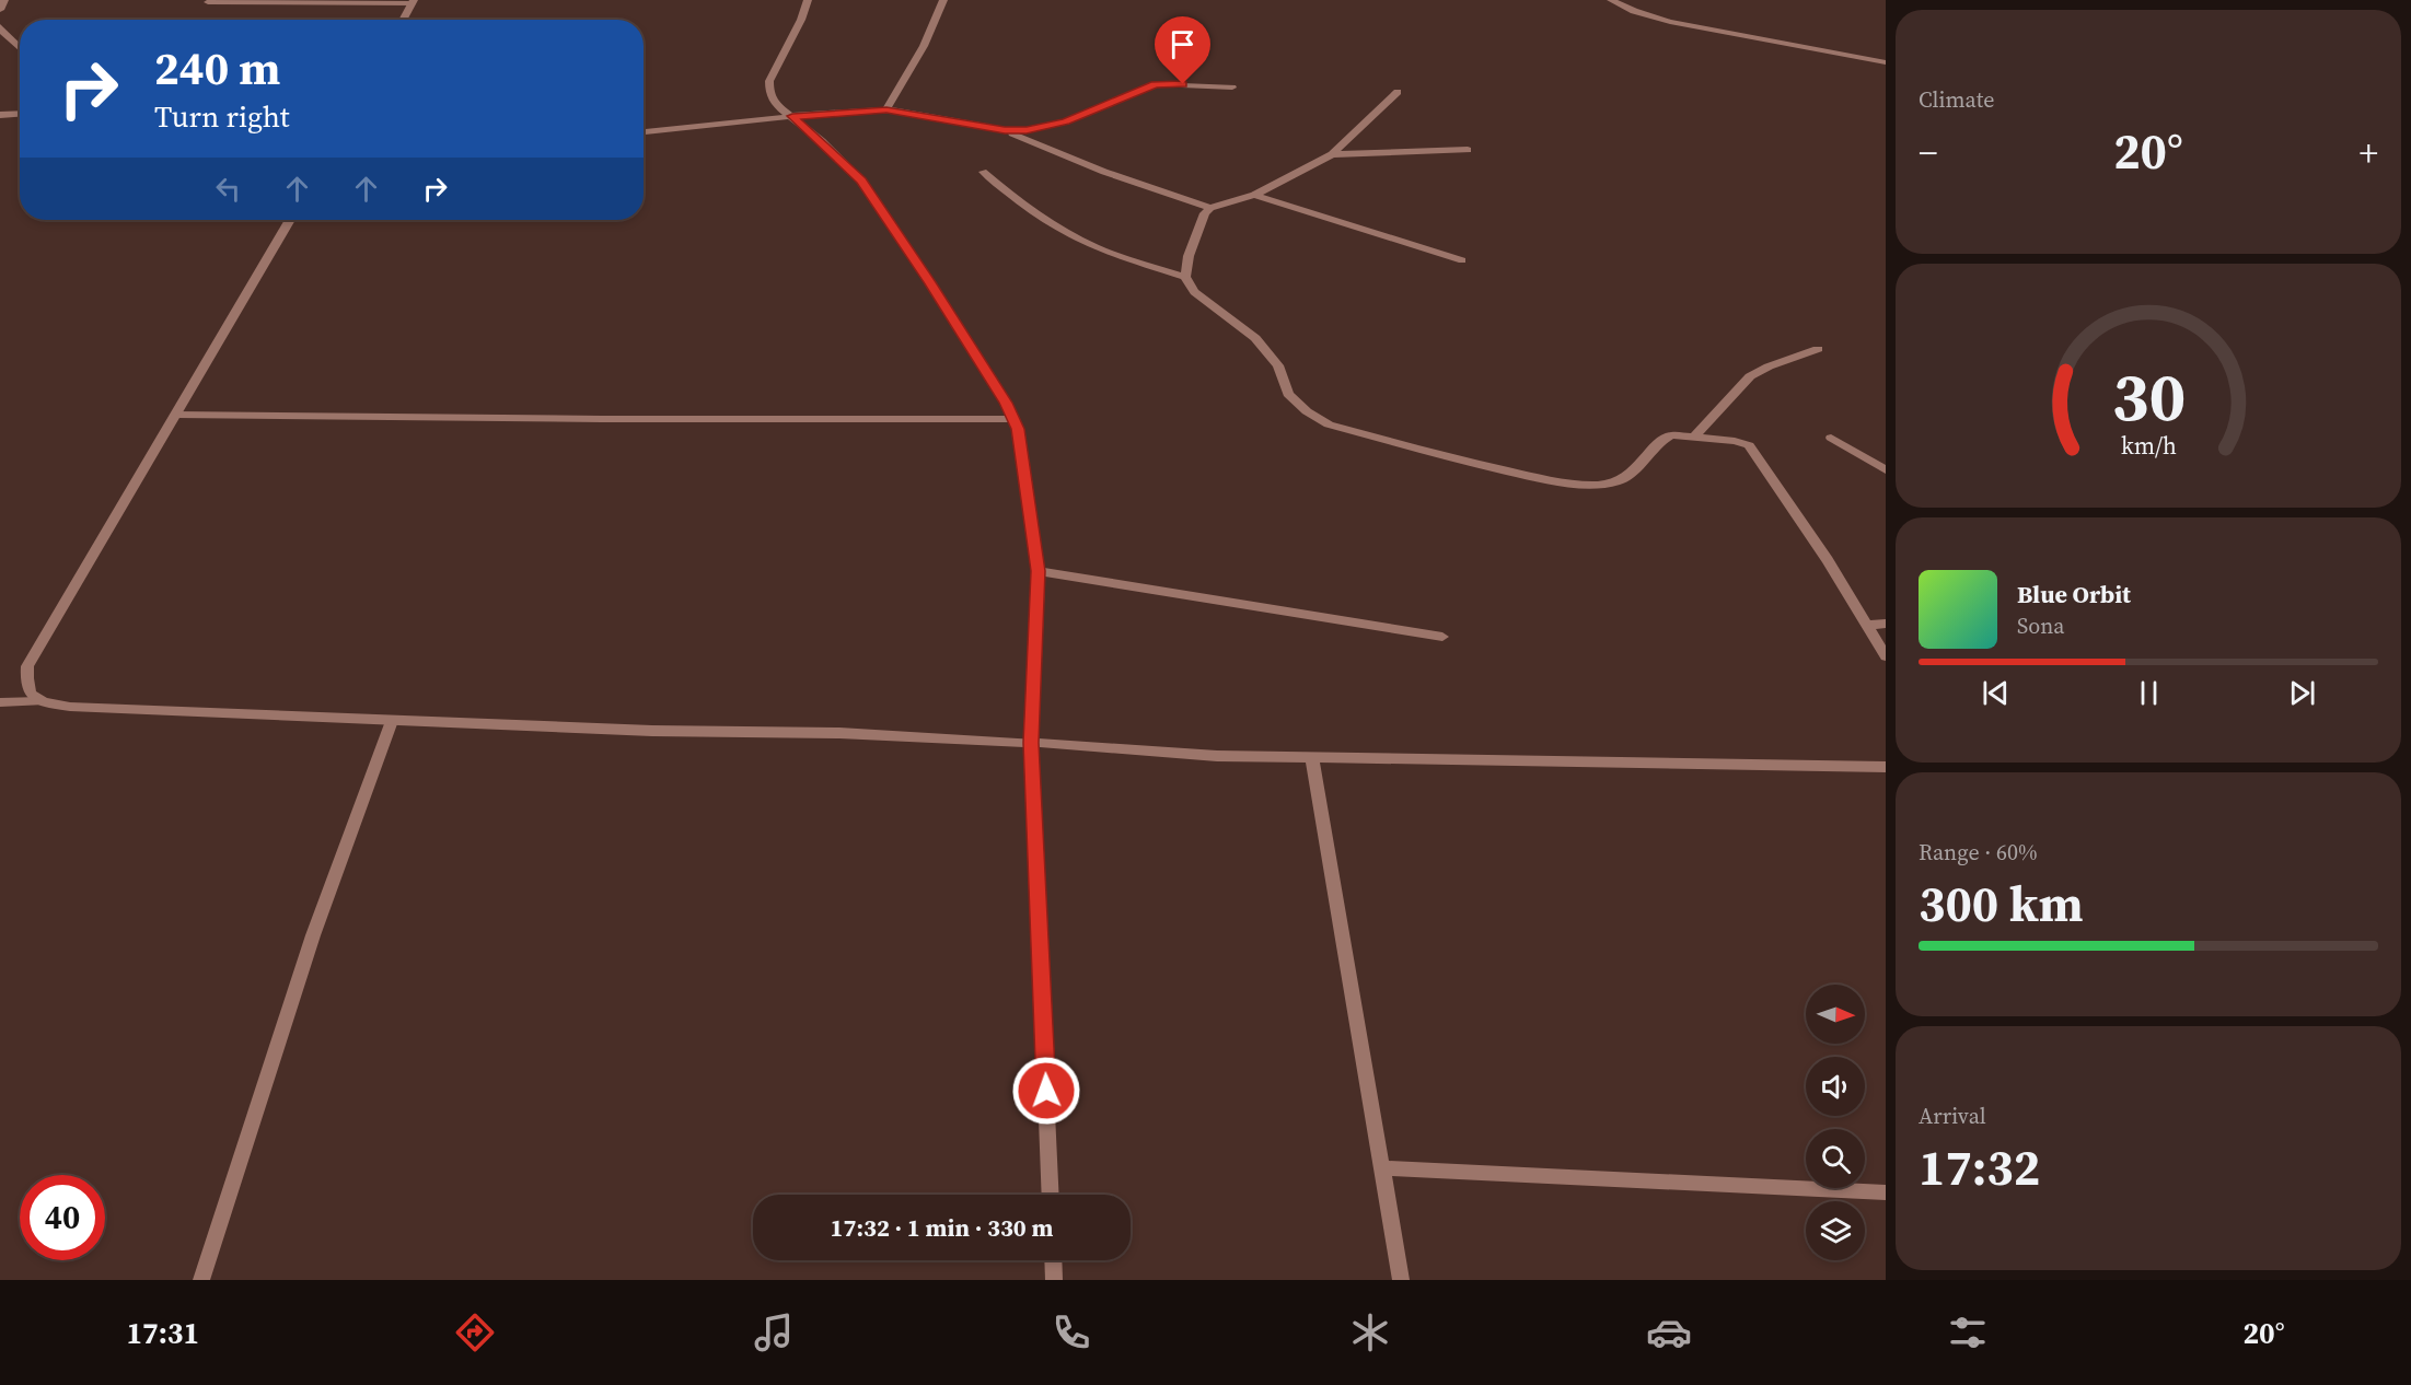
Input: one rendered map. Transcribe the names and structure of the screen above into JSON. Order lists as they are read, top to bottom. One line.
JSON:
{"north":"right","page":{"tile":["Climate",["Range · 60%","300 km"],["Arrival","17:32"]],"turn":["240 m","Turn right"],"heat":["−","20°","+"],"song":["Blue Orbit","Sona"],"limit":"40","trip":"17:32 · 1 min · 330 m","tabs":["17:31","20°"],"gauge":["30","km/h"]}}
